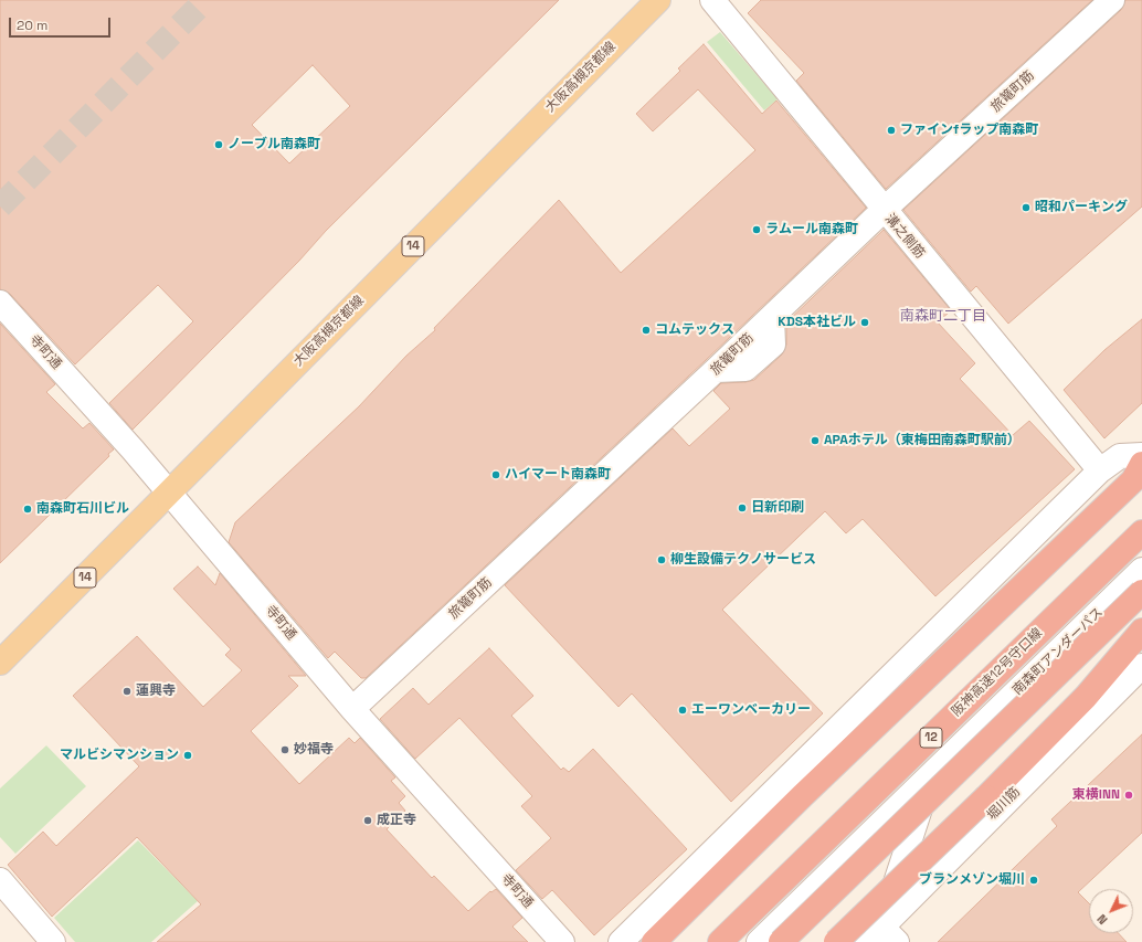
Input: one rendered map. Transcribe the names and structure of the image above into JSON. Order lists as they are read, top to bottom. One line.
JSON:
{"streets":{"highway":["阪神高速12号守口線","12"],"main road":["大阪高槻京都線","14"],"street":["旅篭町筋","溝之側筋","寺町通","南森町アンダーパス","堀川筋"]},"crossings":[["大阪高槻京都線","寺町通"],["旅篭町筋","溝之側筋"],["旅篭町筋","寺町通"]],"districts":["南森町二丁目"],"places":["ファインfラップ南森町","ノーブル南森町","昭和パーキング","ラムール南森町","KDS本社ビル","コムテックス","APAホテル（東梅田南森町駅前）","ハイマート南森町","日新印刷","南森町石川ビル","柳生設備テクノサービス","蓮興寺","エーワンベーカリー","妙福寺","マルビシマンション","東横INN","成正寺","ブランメゾン堀川"],"scale_bar":"20 m","north":"bottom left"}
